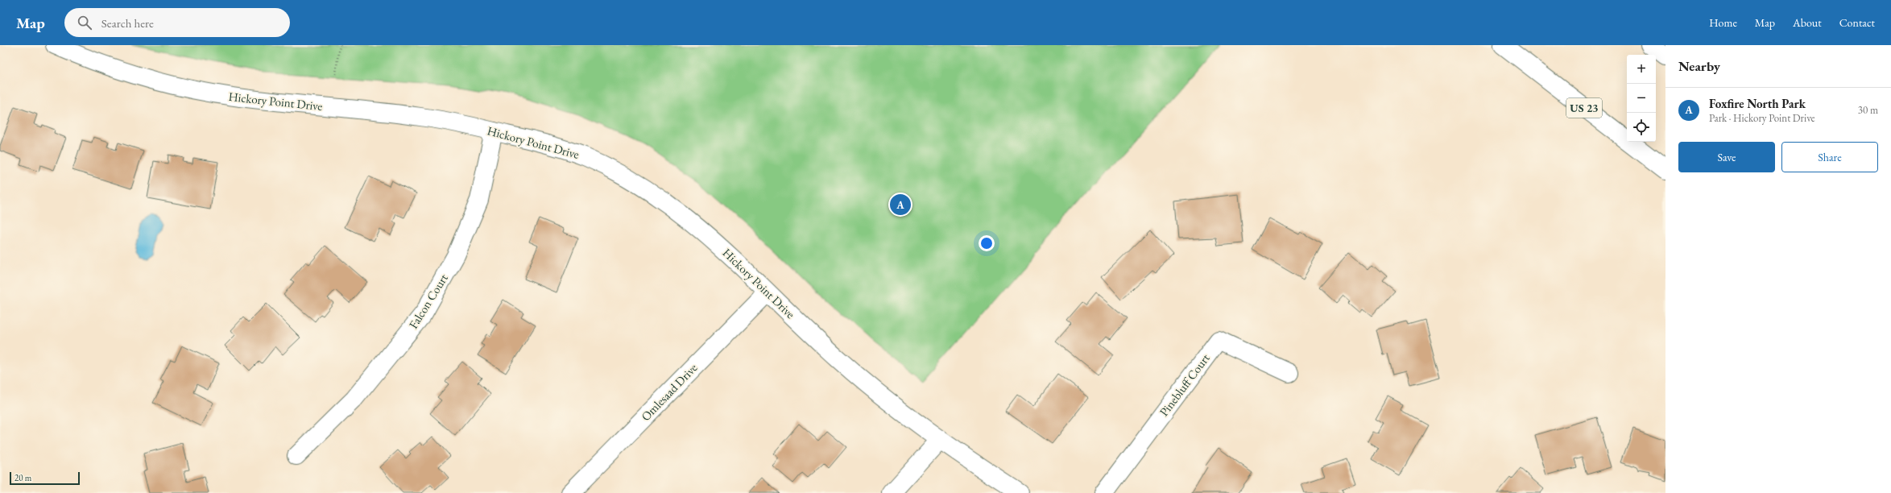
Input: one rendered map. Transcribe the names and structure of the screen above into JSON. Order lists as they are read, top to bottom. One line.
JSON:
{"streets":{"main road":["Hickory Point Drive","US 23","Falcon Court","Pinebluff Court","Omlesaad Drive"]},"crossings":[["Hickory Point Drive","Falcon Court"],["Hickory Point Drive","Omlesaad Drive"]],"scale_bar":"20 m","page":{"header":"Map","search":"Search here","nav":["Home","Map","About","Contact"],"heading":"Nearby","map_buttons":["+","−"],"list":[{"mark":"A","name":"Foxfire North Park","note":"Park · Hickory Point Drive","value":"30 m"}],"buttons":["Save","Share"],"pins":"A","scale":"20 m"}}
